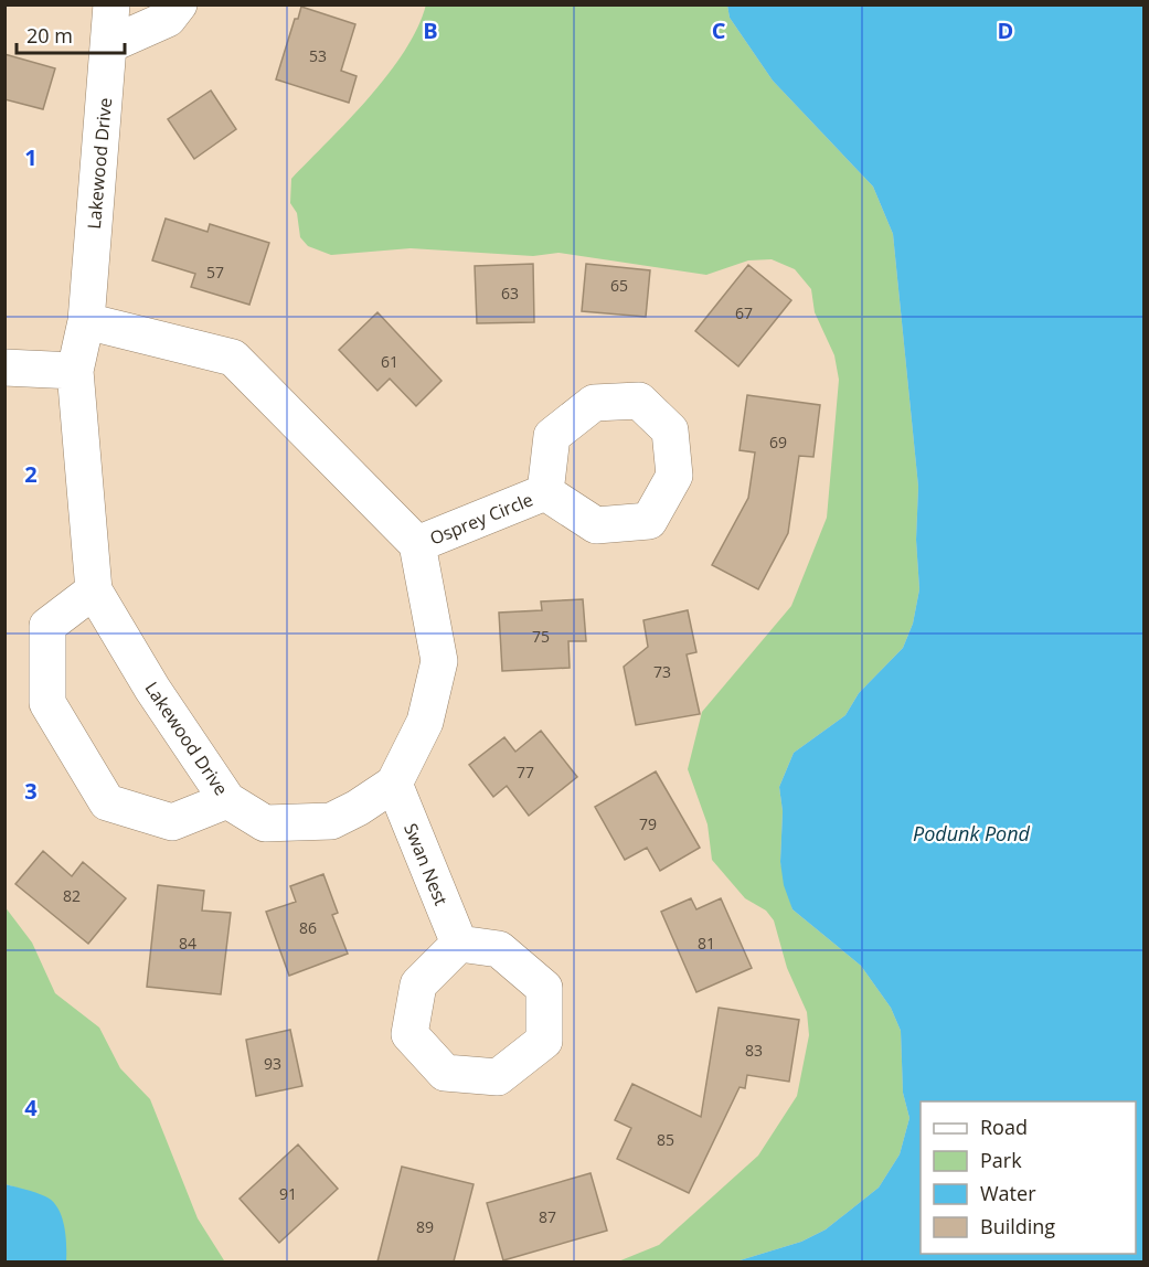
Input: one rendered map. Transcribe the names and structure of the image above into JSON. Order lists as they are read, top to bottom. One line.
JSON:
{"streets":{"street":["Lakewood Drive","Osprey Circle","Swan Nest"]},"crossings":[["Lakewood Drive","Swan Nest"]],"water":["Podunk Pond"],"house_numbers":["53","57","65","63","67","61","69","75","73","77","79","82","86","84","81","83","93","85","91","87","89"],"legend":["Road","Park","Water","Building"],"scale_bar":"20 m","grid":{"columns":["B","C","D"],"rows":["1","2","3","4"]}}
